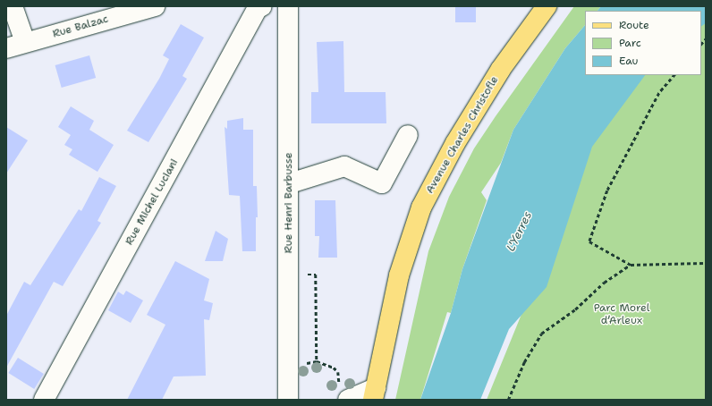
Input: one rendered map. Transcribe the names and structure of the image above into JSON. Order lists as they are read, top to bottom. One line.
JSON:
{"streets":{"main road":["Avenue Charles Christofle"],"street":["Rue Balzac","Rue Michel Luciani","Rue Henri Barbusse"]},"water":["L'Yerres"],"parks":["Parc Morel d’Arleux"],"legend":["Route","Parc","Eau"]}
